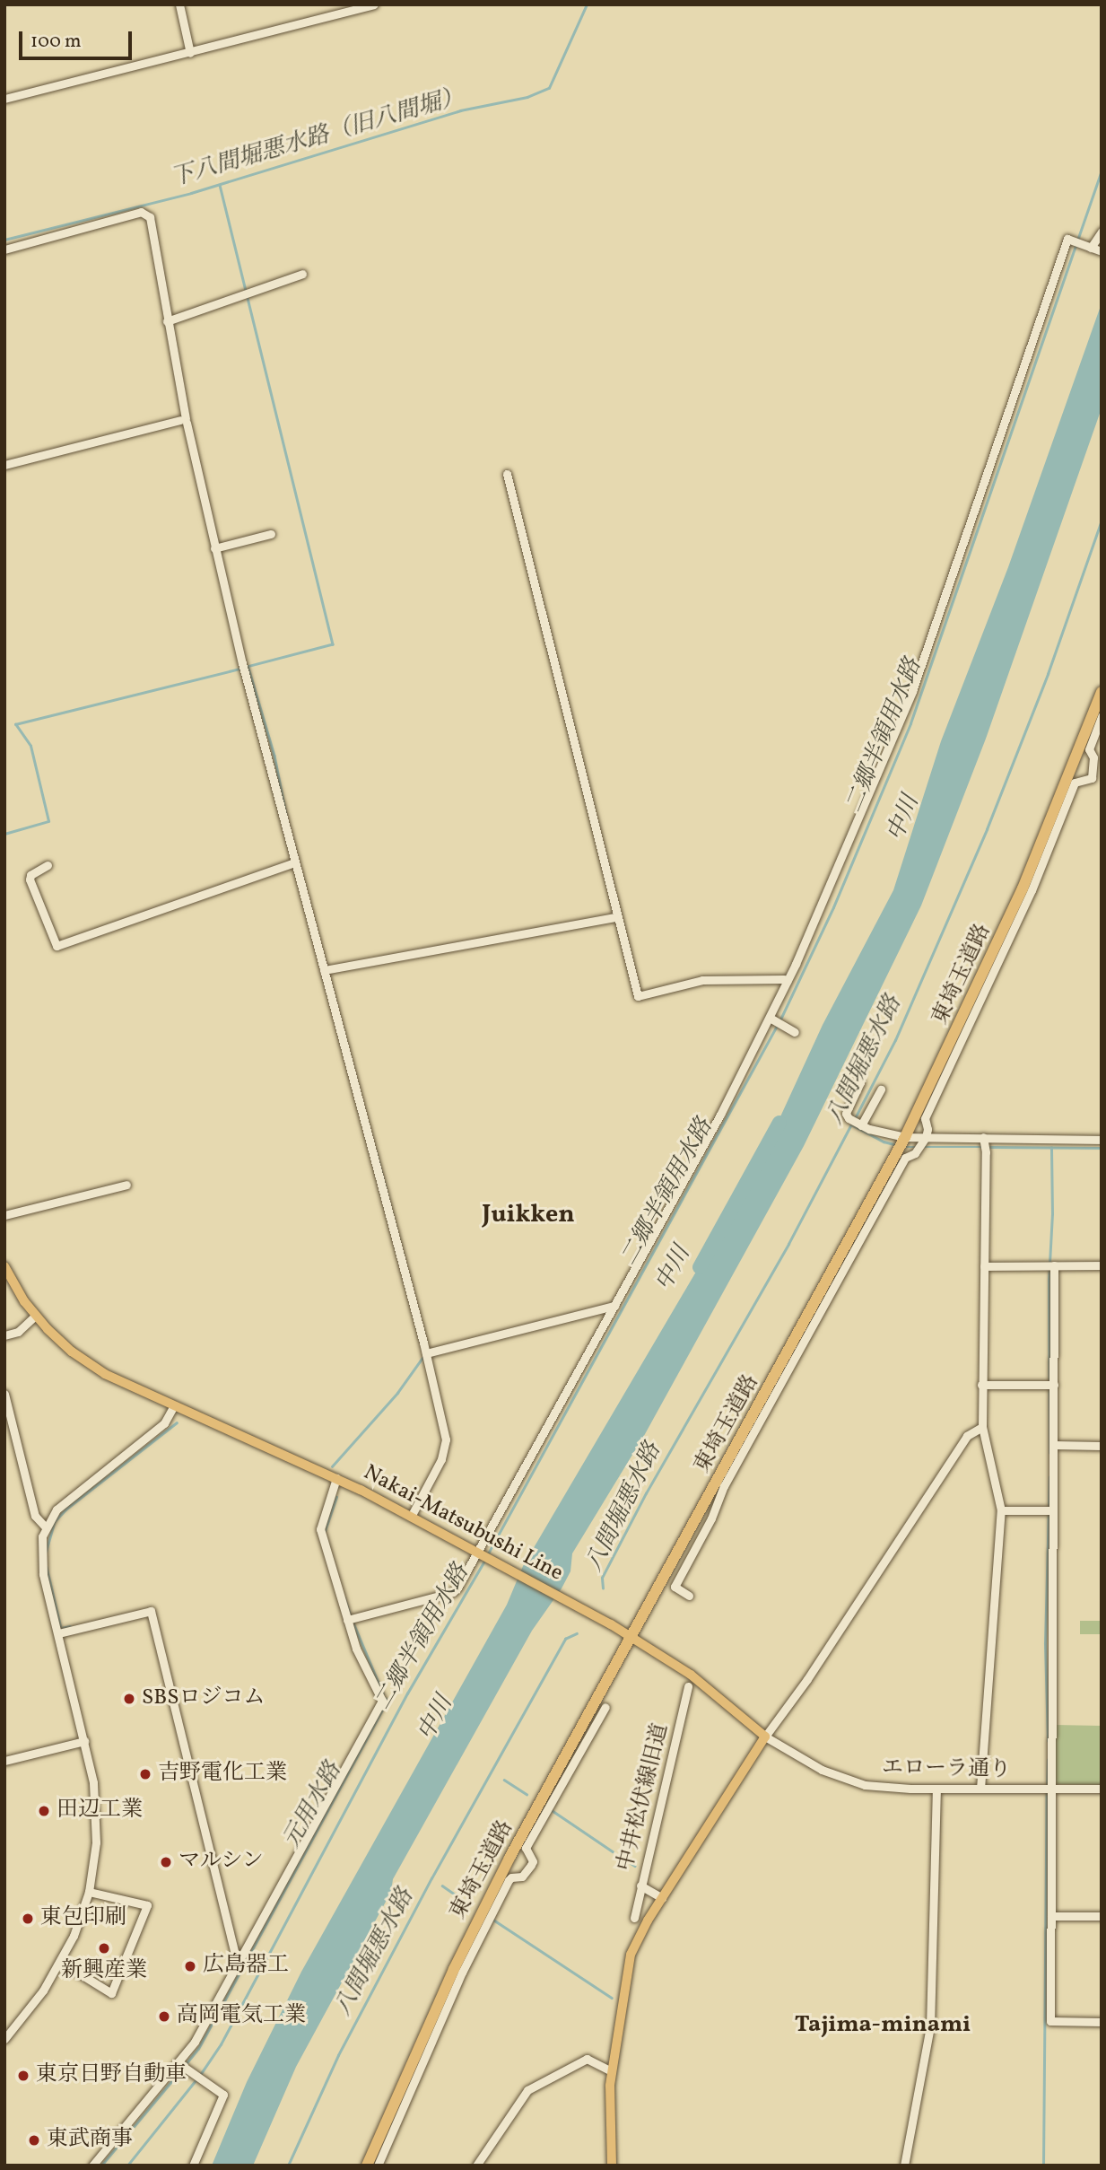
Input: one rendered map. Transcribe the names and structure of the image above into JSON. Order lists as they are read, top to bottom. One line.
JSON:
{"streets":{"highway":["東埼玉道路"],"main road":["Nakai-Matsubushi Line"],"street":["エローラ通り","中井松伏線旧道"]},"crossings":[["東埼玉道路","Nakai-Matsubushi Line"],["Nakai-Matsubushi Line","エローラ通り"]],"districts":["Juikken","Tajima-minami"],"water":["下八間堀悪水路（旧八間堀）","二郷半領用水路","中川","八間堀悪水路","元用水路"],"places":["SBSロジコム","吉野電化工業","田辺工業","マルシン","東包印刷","新興産業","広島器工","高岡電気工業","東京日野自動車","東武商事"],"scale_bar":"100 m"}
